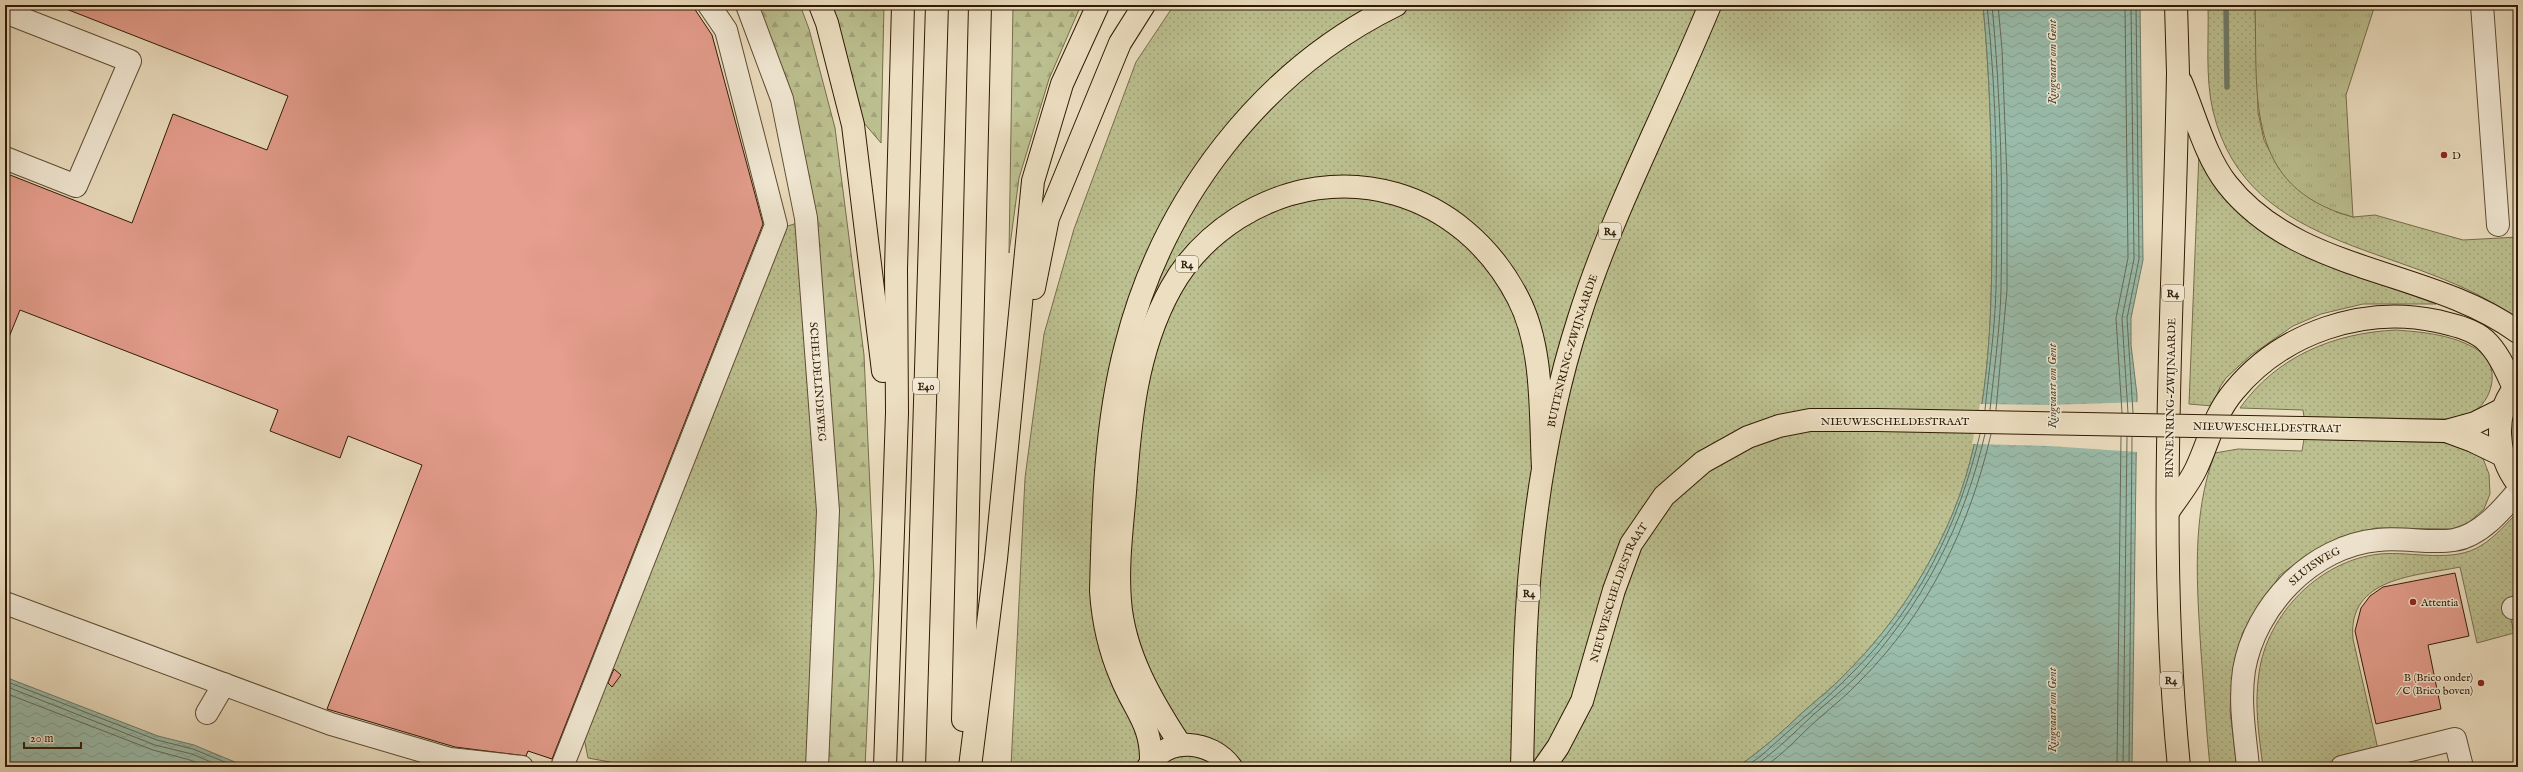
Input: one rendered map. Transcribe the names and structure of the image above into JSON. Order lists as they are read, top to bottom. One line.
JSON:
{"streets":{"main road":["R4","BUITENRING-ZWIJNAARDE","E40","BINNENRING-ZWIJNAARDE","NIEUWESCHELDESTRAAT"],"street":["SCHELDELINDEWEG","SLUISWEG"]},"crossings":[["R4","BUITENRING-ZWIJNAARDE"],["R4","BINNENRING-ZWIJNAARDE"]],"water":["Ringvaart om Gent"],"places":["D","Attentia","B (Brico onder) / C (Brico boven)"],"scale_bar":"20 m"}
